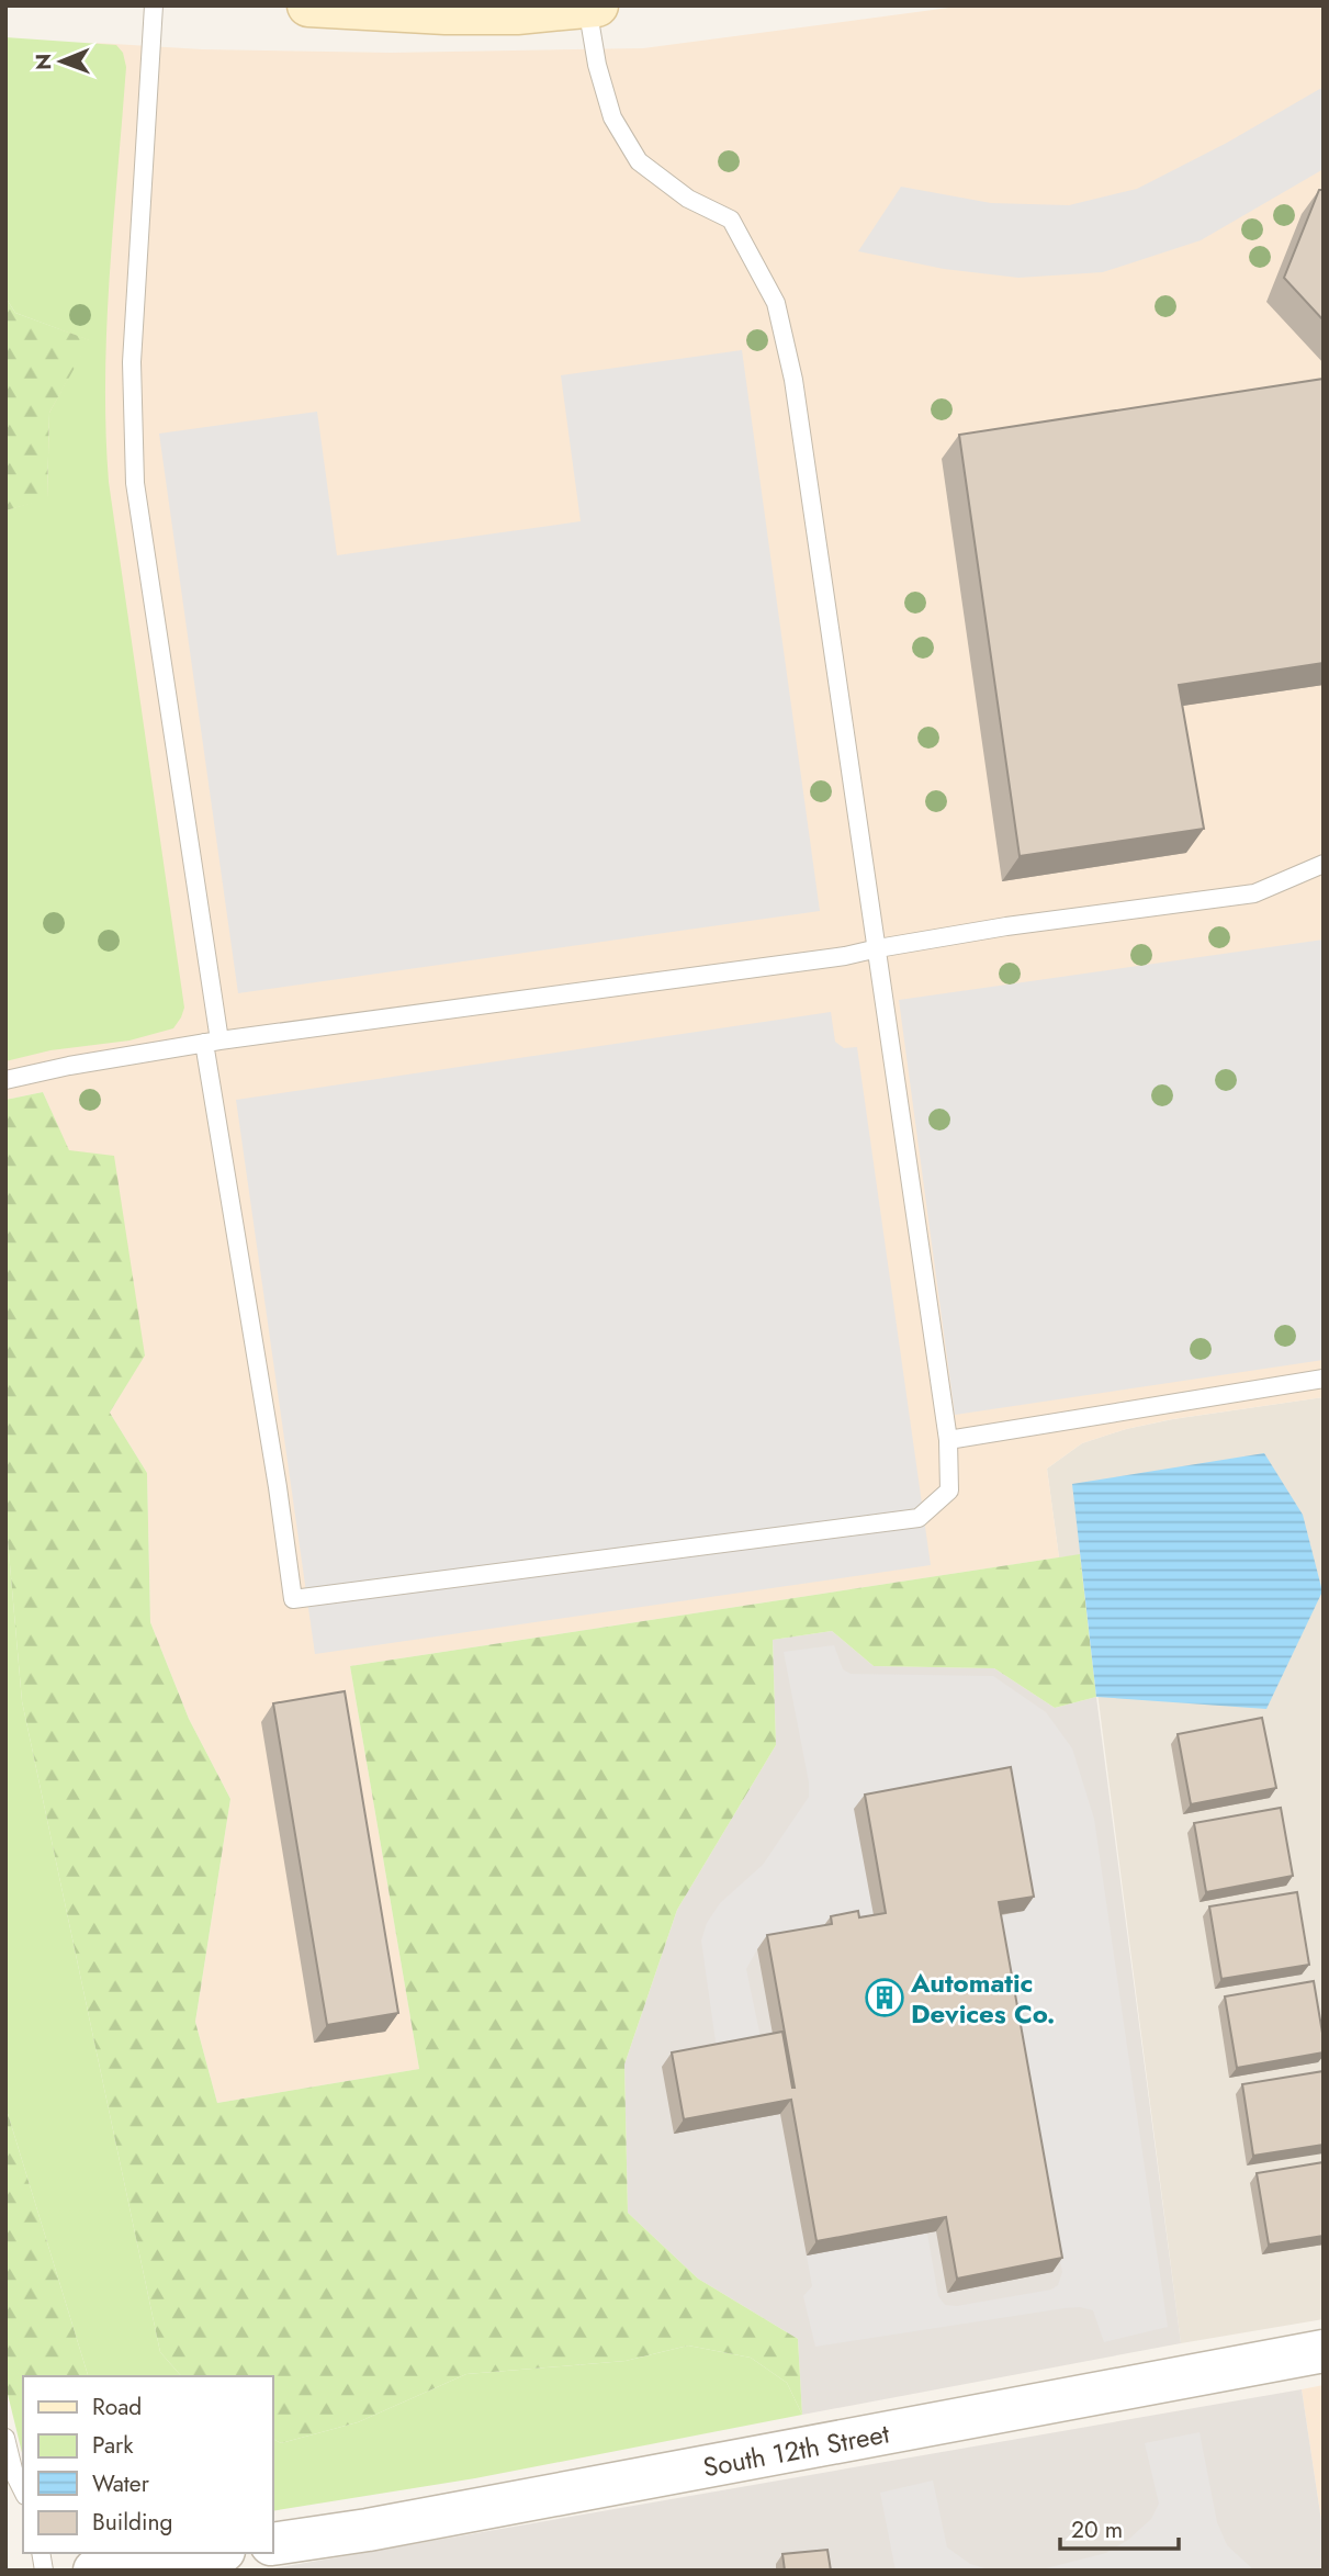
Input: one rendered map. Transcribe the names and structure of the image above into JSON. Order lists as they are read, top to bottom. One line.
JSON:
{"streets":{"street":["South 12th Street"]},"places":{"building":["Automatic Devices Co."]},"legend":["Road","Park","Water","Building"],"scale_bar":"20 m","north":"left"}
